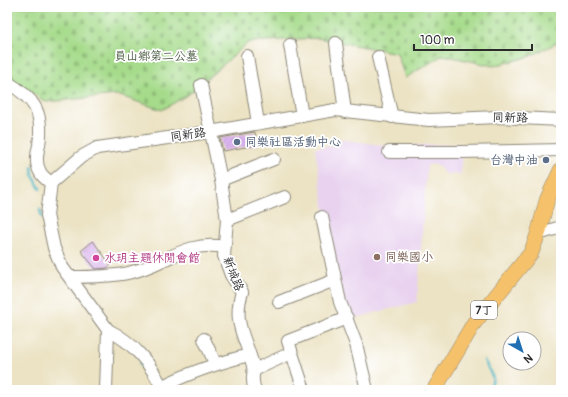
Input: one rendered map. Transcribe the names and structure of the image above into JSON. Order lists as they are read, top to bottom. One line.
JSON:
{"streets":{"main road":["7丁"],"street":["同新路","新城路"]},"crossings":[["同新路","新城路"]],"parks":["員山鄉第二公墓"],"places":["同樂社區活動中心","台灣中油","同樂國小","水玥主題休閒會館"],"scale_bar":"100 m","north":"bottom right"}
